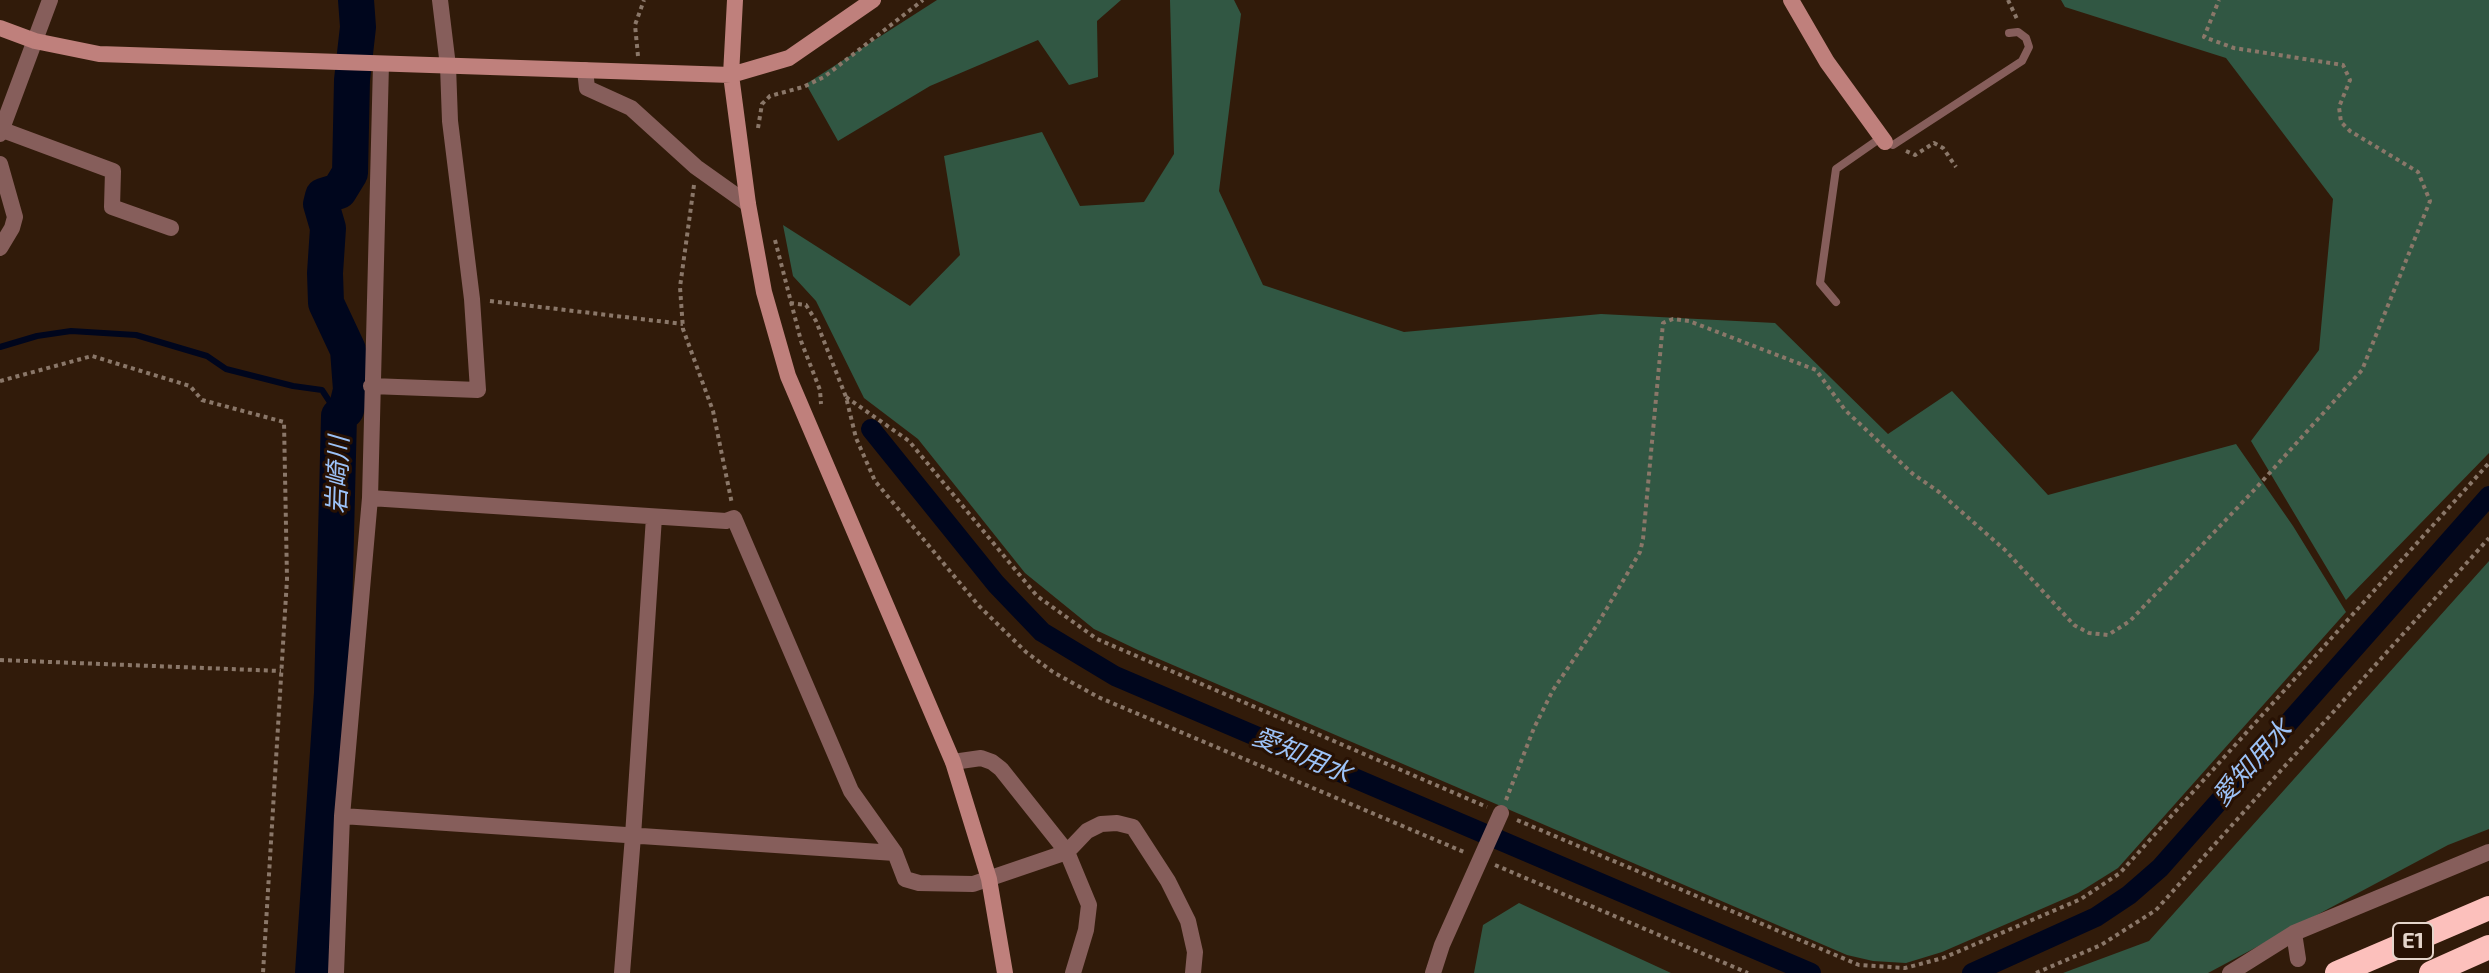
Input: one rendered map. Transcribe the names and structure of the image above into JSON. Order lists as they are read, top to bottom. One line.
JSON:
{"streets":{"highway":["E1"]},"water":["岩崎川","愛知用水"]}
